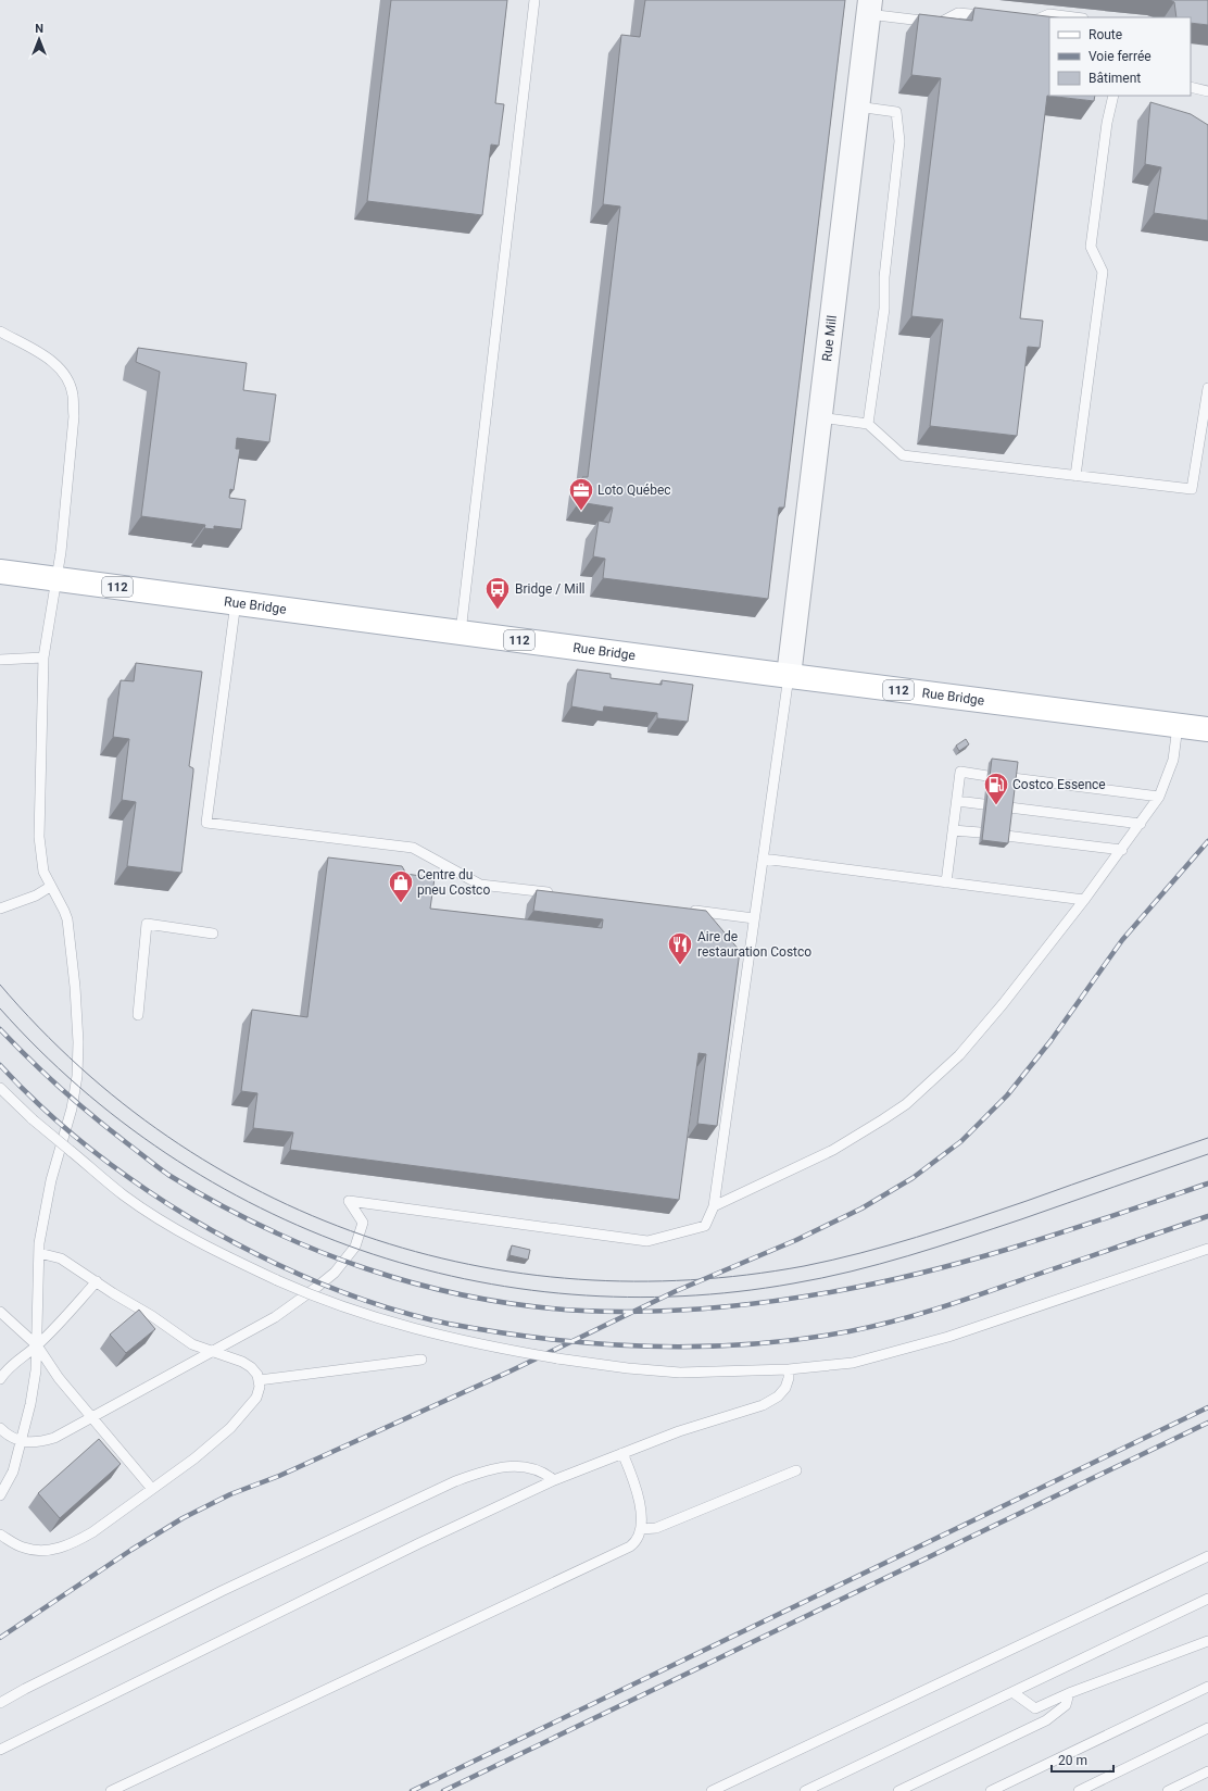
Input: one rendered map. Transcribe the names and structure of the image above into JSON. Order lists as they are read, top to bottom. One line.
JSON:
{"streets":{"main road":["112","Rue Bridge"],"street":["Rue Mill"]},"crossings":[["Rue Mill","Rue Bridge"]],"places":{"office":["Loto Québec"],"bus stop":["Bridge / Mill"],"fuel station":["Costco Essence"],"shop":["Centre du pneu Costco"],"restaurant":["Aire de restauration Costco"]},"legend":["Route","Voie ferrée","Bâtiment"],"scale_bar":"20 m","north":"top"}
